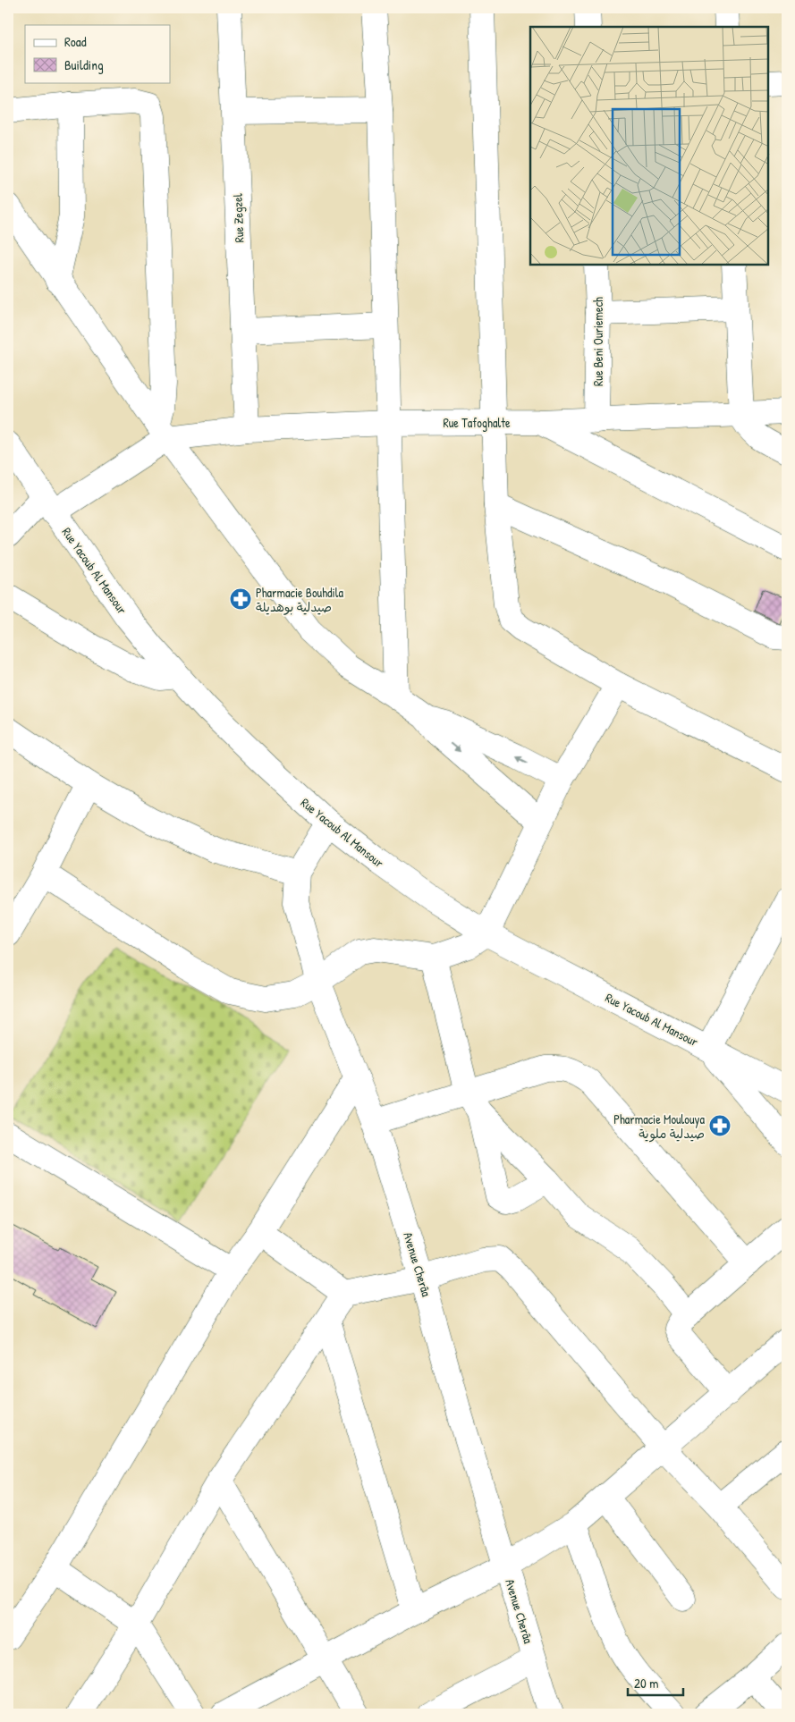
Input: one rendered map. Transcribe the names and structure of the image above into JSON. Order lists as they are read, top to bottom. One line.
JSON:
{"streets":{"street":["Rue Zegzel","Rue Beni Ouriemech","Rue Tafoghalte","Rue Yacoub Al Mansour","Avenue Cherâa"]},"crossings":[["Rue Zegzel","Rue Tafoghalte"],["Rue Beni Ouriemech","Rue Tafoghalte"],["Rue Yacoub Al Mansour","Avenue Cherâa"]],"places":{"pharmacy":["Pharmacie Bouhdila صيدلية بوهديلة","Pharmacie Moulouya صيدلية ملوية"]},"legend":["Road","Building"],"scale_bar":"20 m"}
